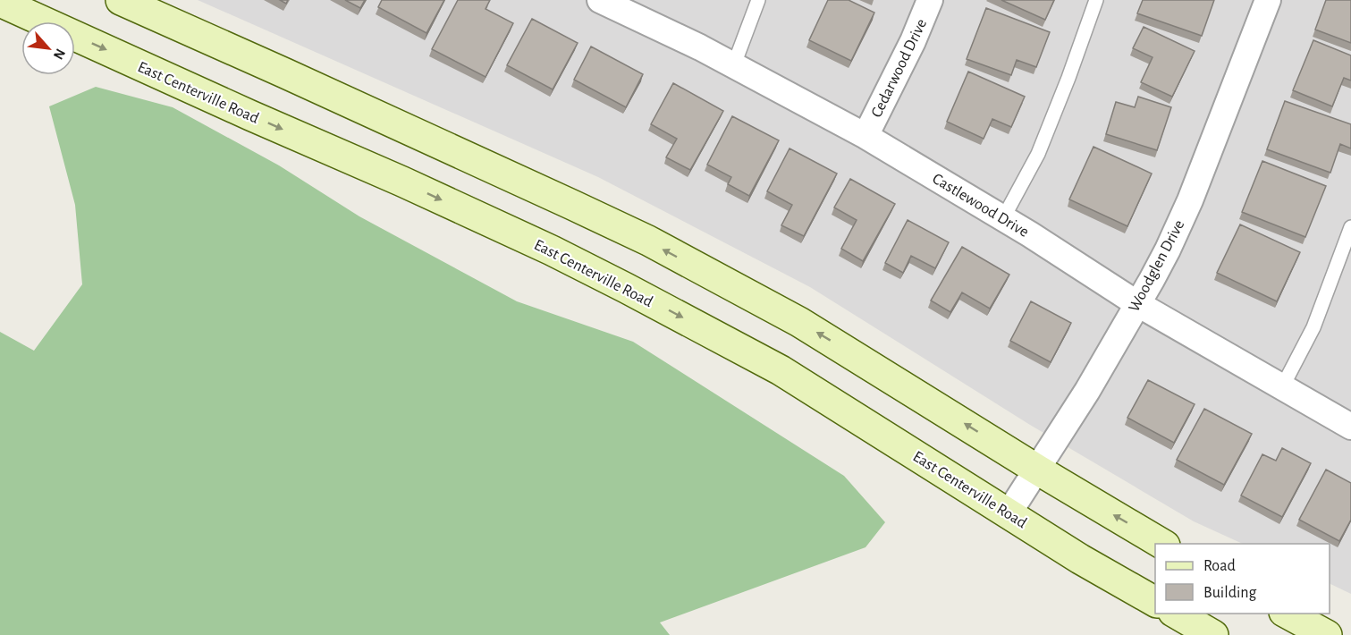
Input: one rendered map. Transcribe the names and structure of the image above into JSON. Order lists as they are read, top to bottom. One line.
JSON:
{"streets":{"main road":["East Centerville Road"],"street":["Cedarwood Drive","Castlewood Drive","Woodglen Drive"]},"crossings":[["Cedarwood Drive","Castlewood Drive"],["East Centerville Road","Woodglen Drive"],["Castlewood Drive","Woodglen Drive"]],"legend":["Road","Building"],"north":"bottom right"}
